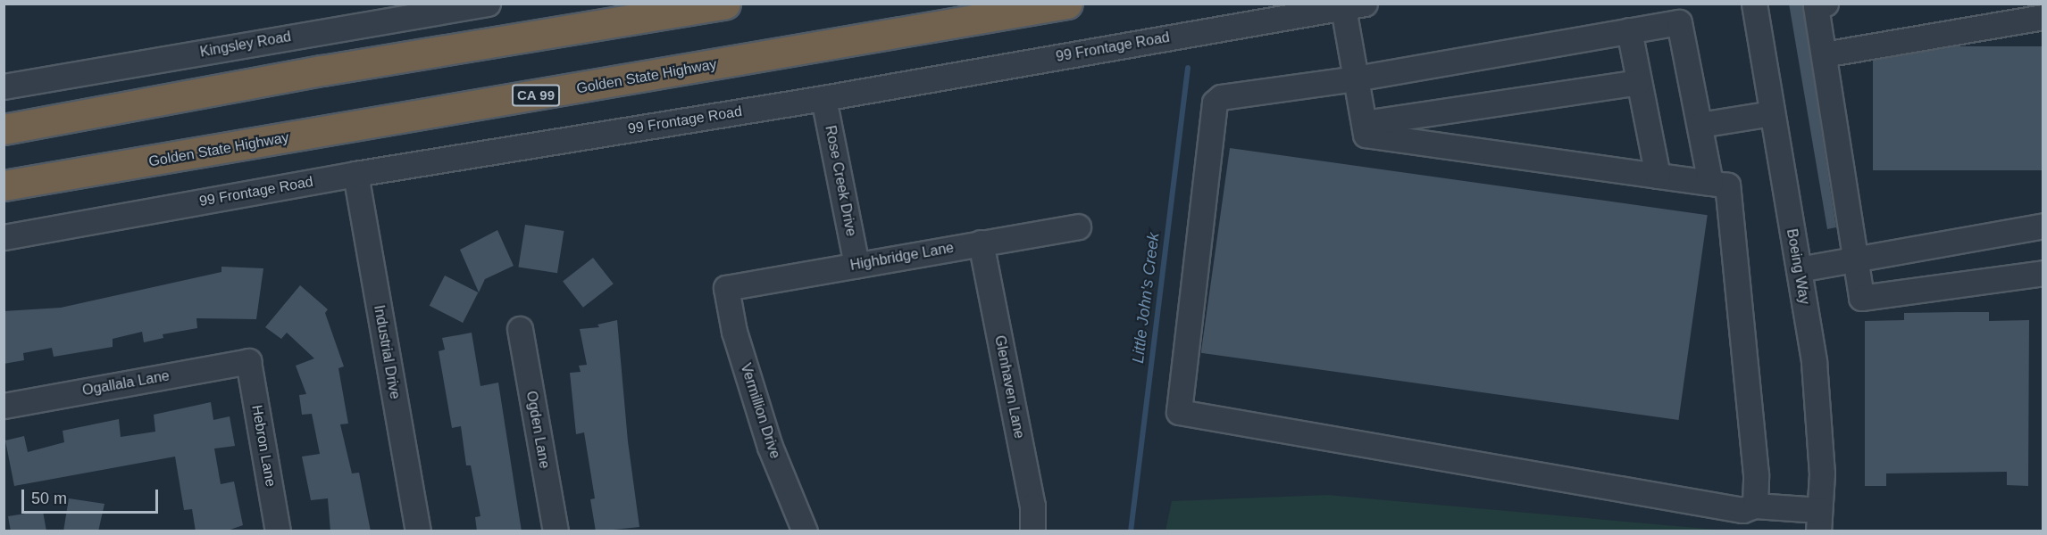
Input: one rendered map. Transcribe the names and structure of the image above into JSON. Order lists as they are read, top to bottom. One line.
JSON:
{"streets":{"highway":["Golden State Highway","CA 99"],"street":["Kingsley Road","99 Frontage Road","Rose Creek Drive","Highbridge Lane","Boeing Way","Industrial Drive","Ogallala Lane","Glenhaven Lane","Vermillion Drive","Ogden Lane","Hebron Lane"]},"crossings":[["99 Frontage Road","Rose Creek Drive"],["99 Frontage Road","Industrial Drive"],["Rose Creek Drive","Highbridge Lane"],["Highbridge Lane","Glenhaven Lane"],["Highbridge Lane","Vermillion Drive"],["Ogallala Lane","Hebron Lane"]],"water":["Little John's Creek"],"scale_bar":"50 m"}
